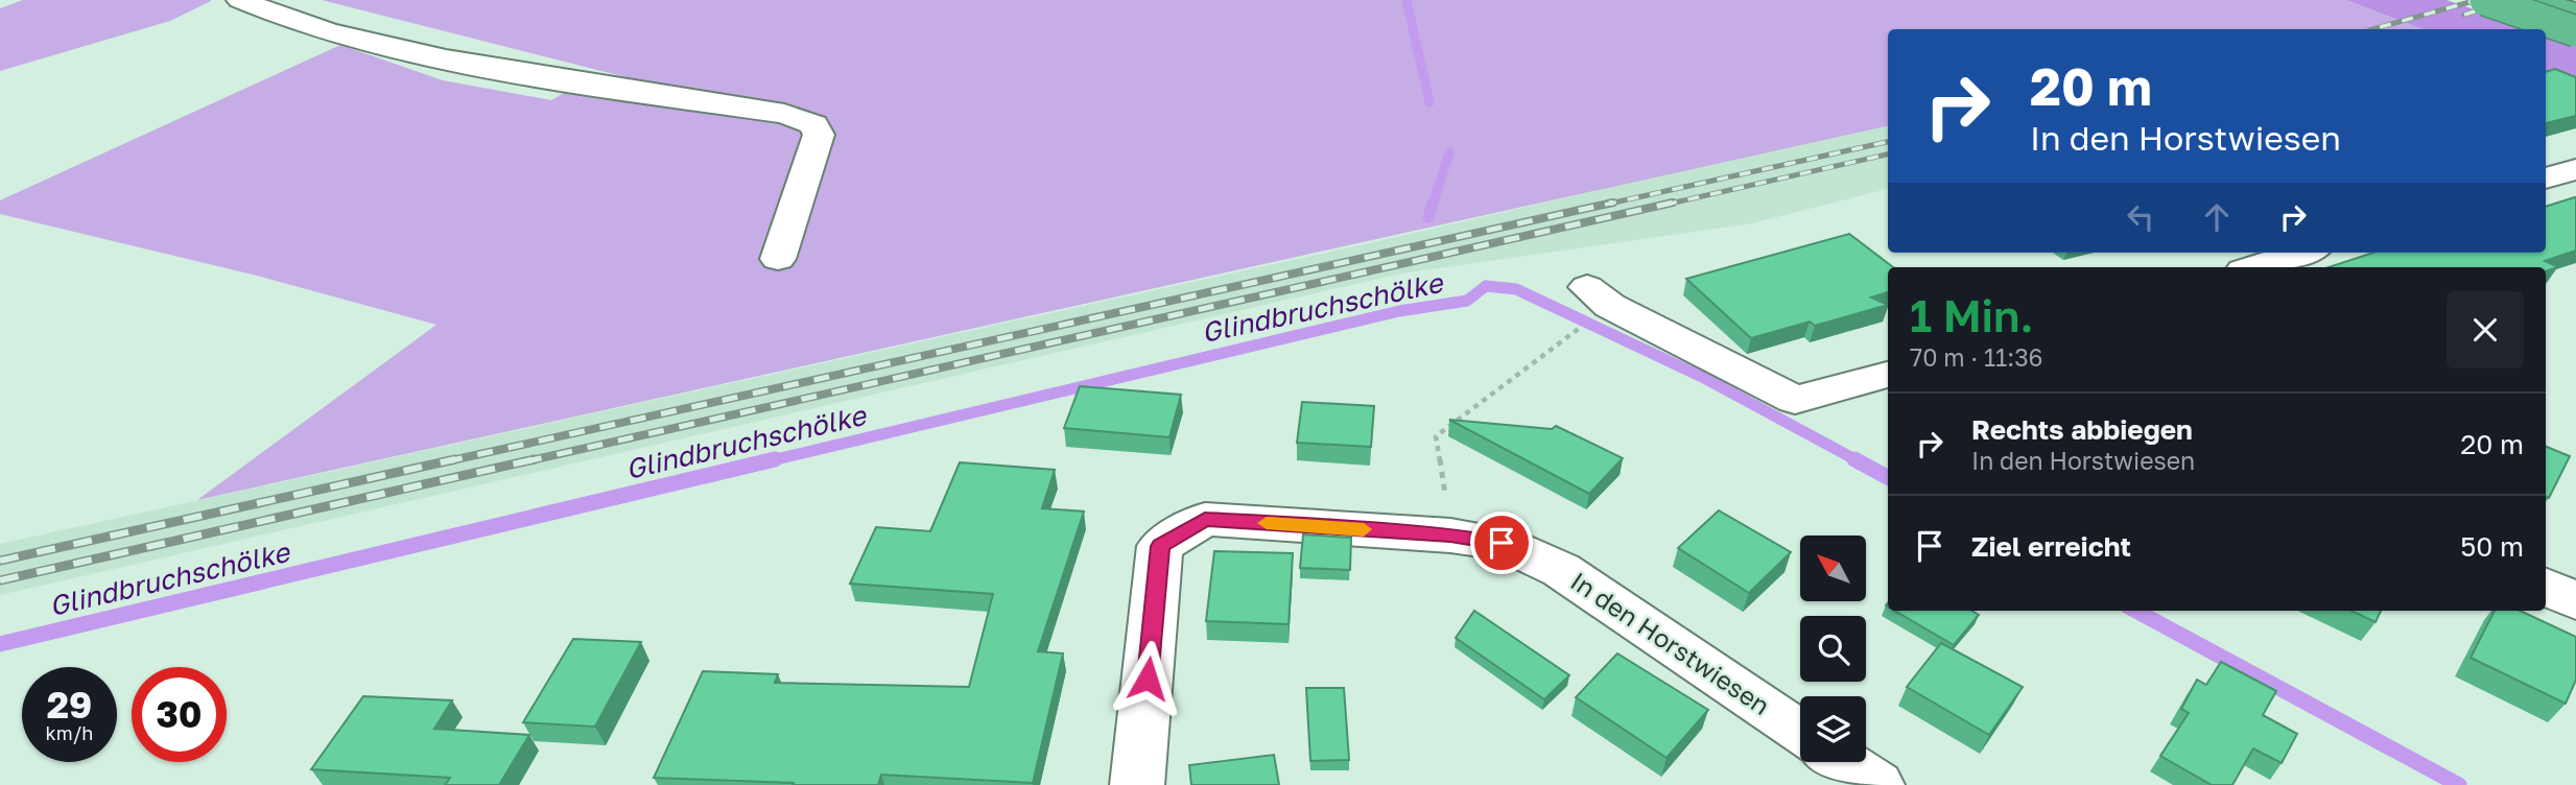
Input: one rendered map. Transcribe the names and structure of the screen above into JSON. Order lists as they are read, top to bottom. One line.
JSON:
{"streets":{"street":["In den Horstwiesen"]},"water":["Glindbruchschölke"],"north":"top left","page":{"turn":["20 m","In den Horstwiesen"],"heading":["1 Min.","70 m · 11:36"],"list":[{"name":"Rechts abbiegen","note":"In den Horstwiesen","value":"20 m"},{"name":"Ziel erreicht","value":"50 m"}],"speed":"29 km/h","limit":"30"}}
